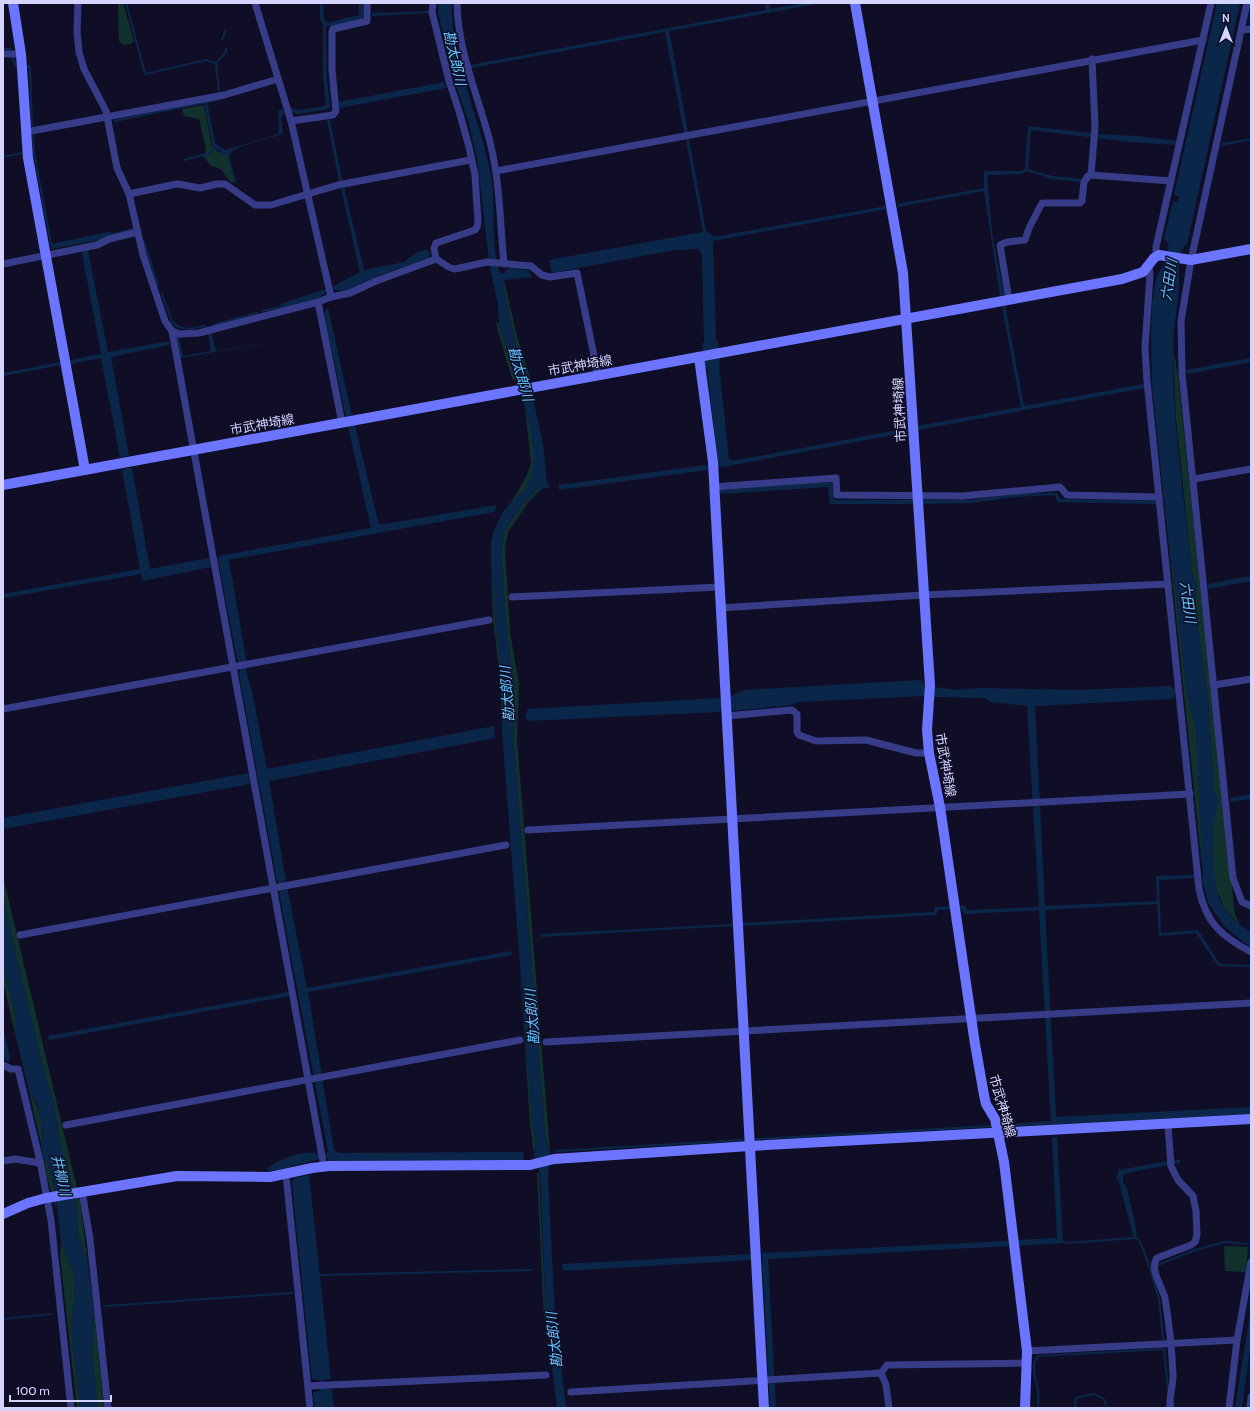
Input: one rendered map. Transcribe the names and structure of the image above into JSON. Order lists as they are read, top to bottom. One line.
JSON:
{"streets":{"street":["市武神埼線"]},"water":["勘太郎川","六田川","井柳川"],"scale_bar":"100 m","north":"top"}
